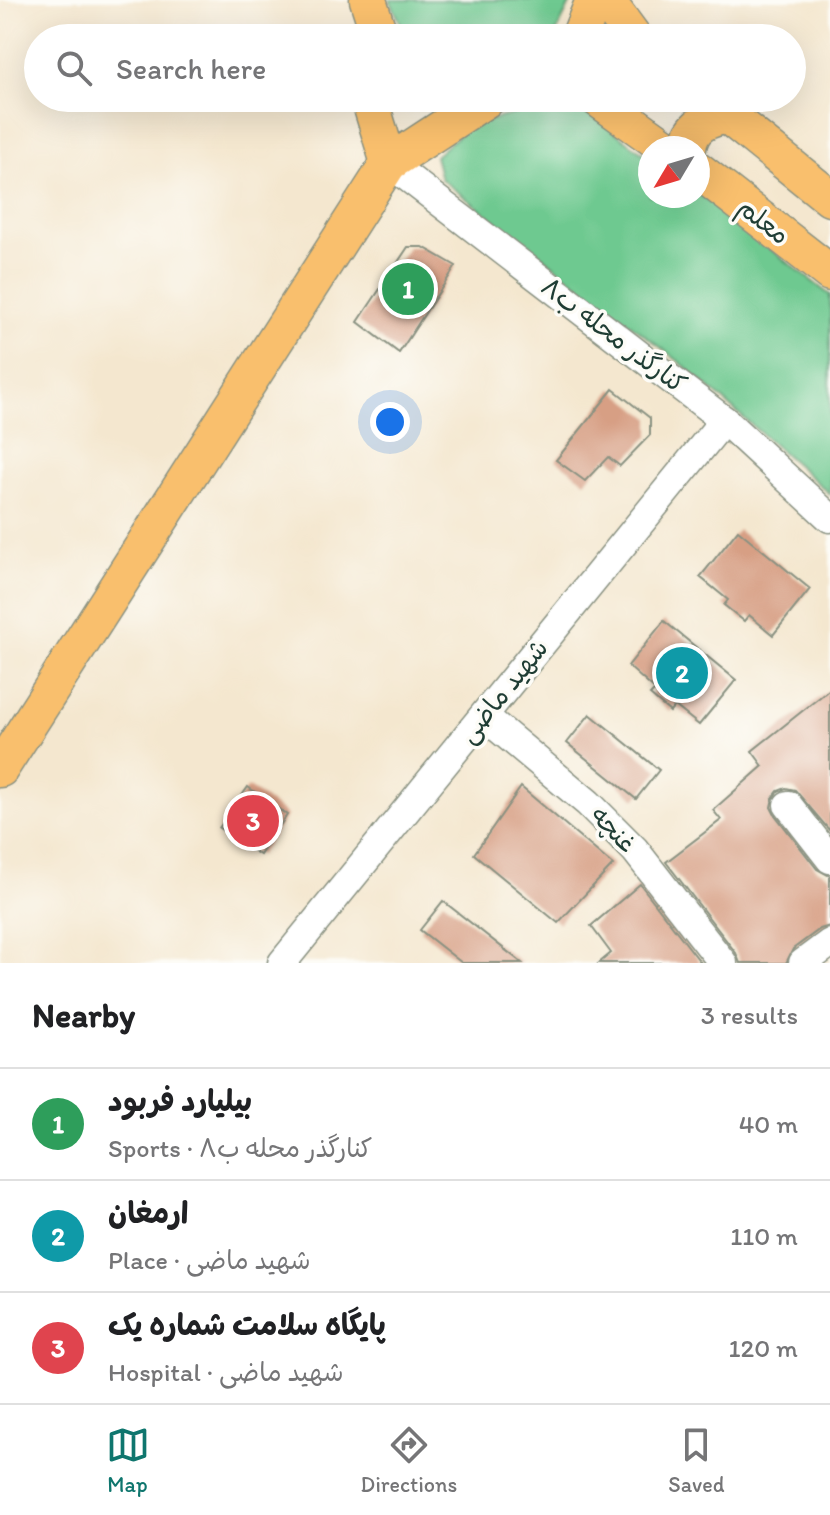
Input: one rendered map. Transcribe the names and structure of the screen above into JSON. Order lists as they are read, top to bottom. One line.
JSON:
{"streets":{"main road":["معلم"],"street":["کنارگذر محله ب۸","شهید ماضی","غنچه"]},"crossings":[["کنارگذر محله ب۸","شهید ماضی"],["شهید ماضی","غنچه"]],"north":"bottom left","page":{"search":"Search here","pins":["1","2","3"],"heading":["Nearby","3 results"],"list":[{"mark":"1","name":"بیلیارد فربود","note":"Sports · کنارگذر محله ب۸","value":"40 m"},{"mark":"2","name":"ارمغان","note":"Place · شهید ماضی","value":"110 m"},{"mark":"3","name":"پایگاه سلامت شماره یک","note":"Hospital · شهید ماضی","value":"120 m"}],"nav":["Map","Directions","Saved"]}}
